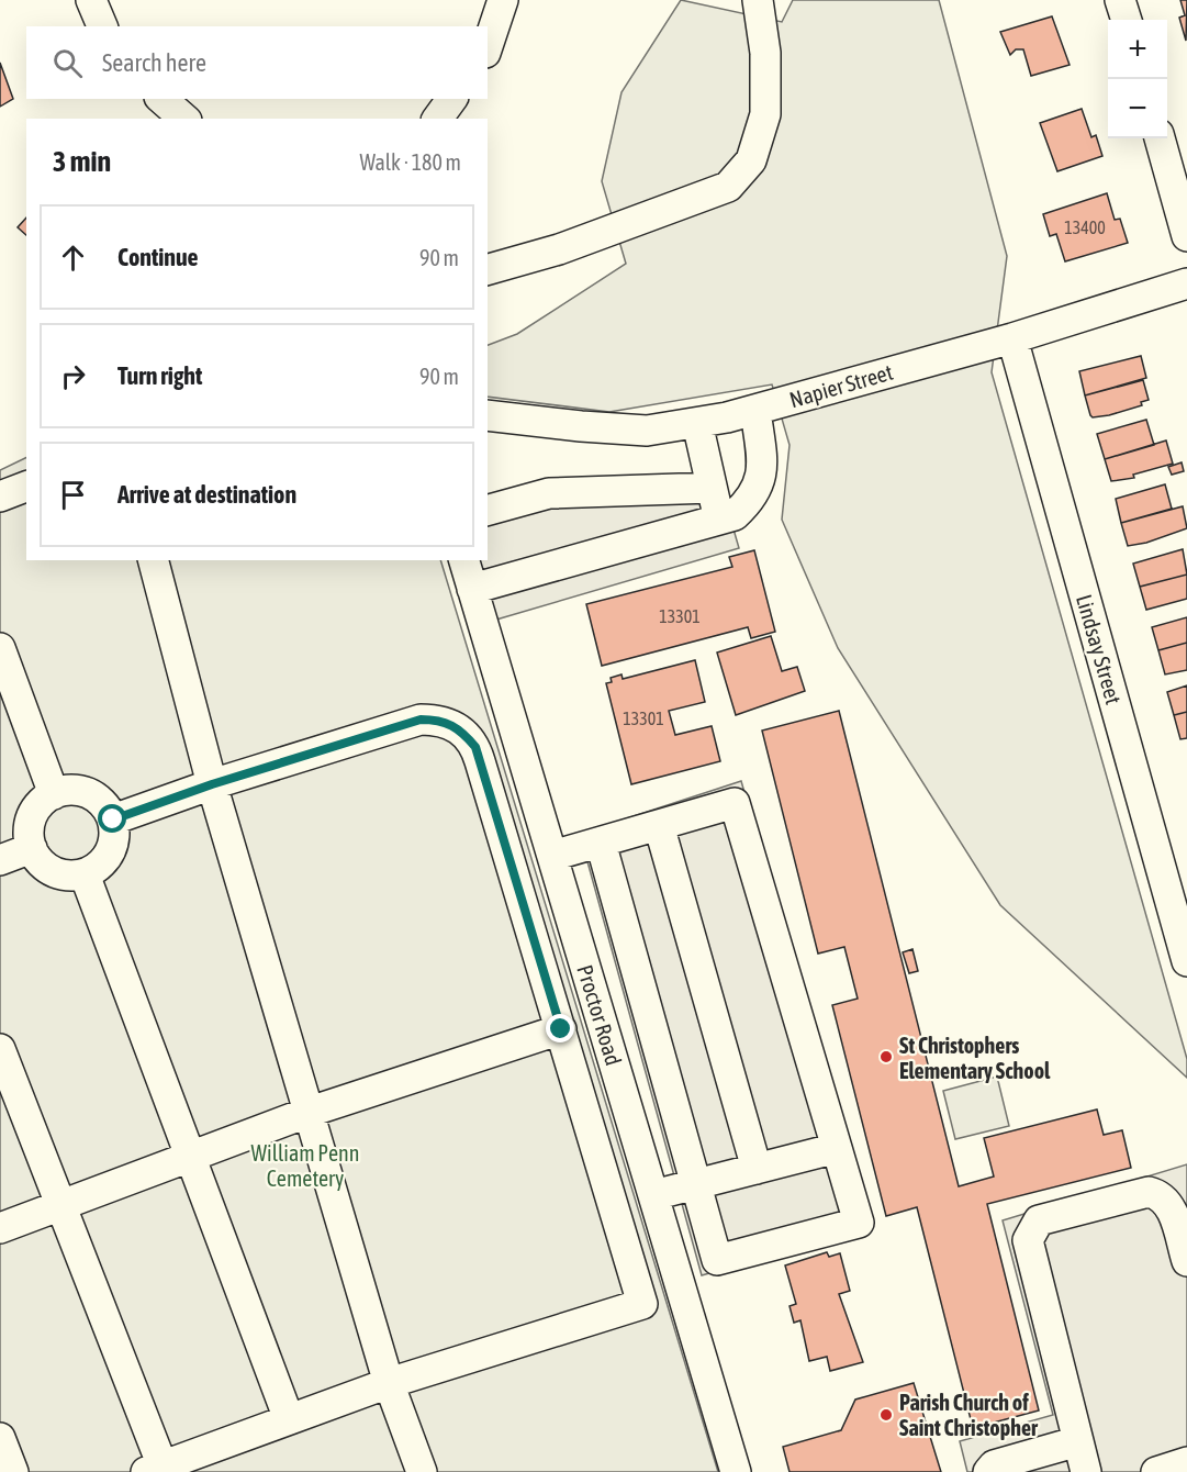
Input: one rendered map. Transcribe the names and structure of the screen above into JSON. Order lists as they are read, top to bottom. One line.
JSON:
{"streets":{"street":["Napier Street","Lindsay Street","Proctor Road"]},"crossings":[["Napier Street","Lindsay Street"]],"parks":["William Penn Cemetery"],"places":["St Christophers Elementary School","Parish Church of Saint Christopher"],"house_numbers":["13400","13301","13301"],"page":{"map_buttons":["+","−"],"search":"Search here","heading":["3 min","Walk · 180 m"],"list":[["Continue","90 m"],["Turn right","90 m"],"Arrive at destination"]}}
